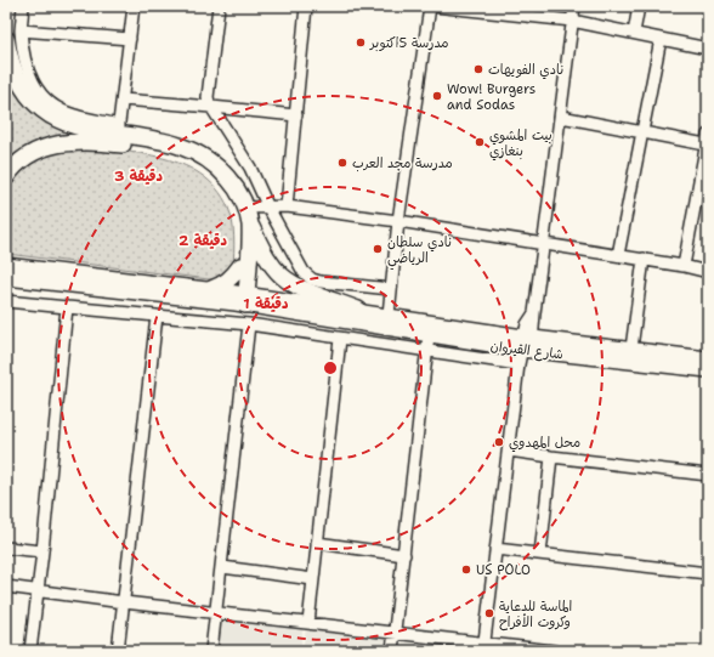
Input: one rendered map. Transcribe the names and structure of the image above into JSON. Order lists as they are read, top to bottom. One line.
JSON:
{"streets":{"main road":["شارع القيروان"]},"places":["مدرسة 5اكتوبر","نادي الفويهات","Wow! Burgers and Sodas","بيت المشوي بنغازي","مدرسة مجد العرب","نادي سلطان الرياضي","محل المهدوي","US POLO","الماسة للدعاية وكروت الأفراح"],"rings":["3 دقيقة","2 دقيقة","1 دقيقة"]}
